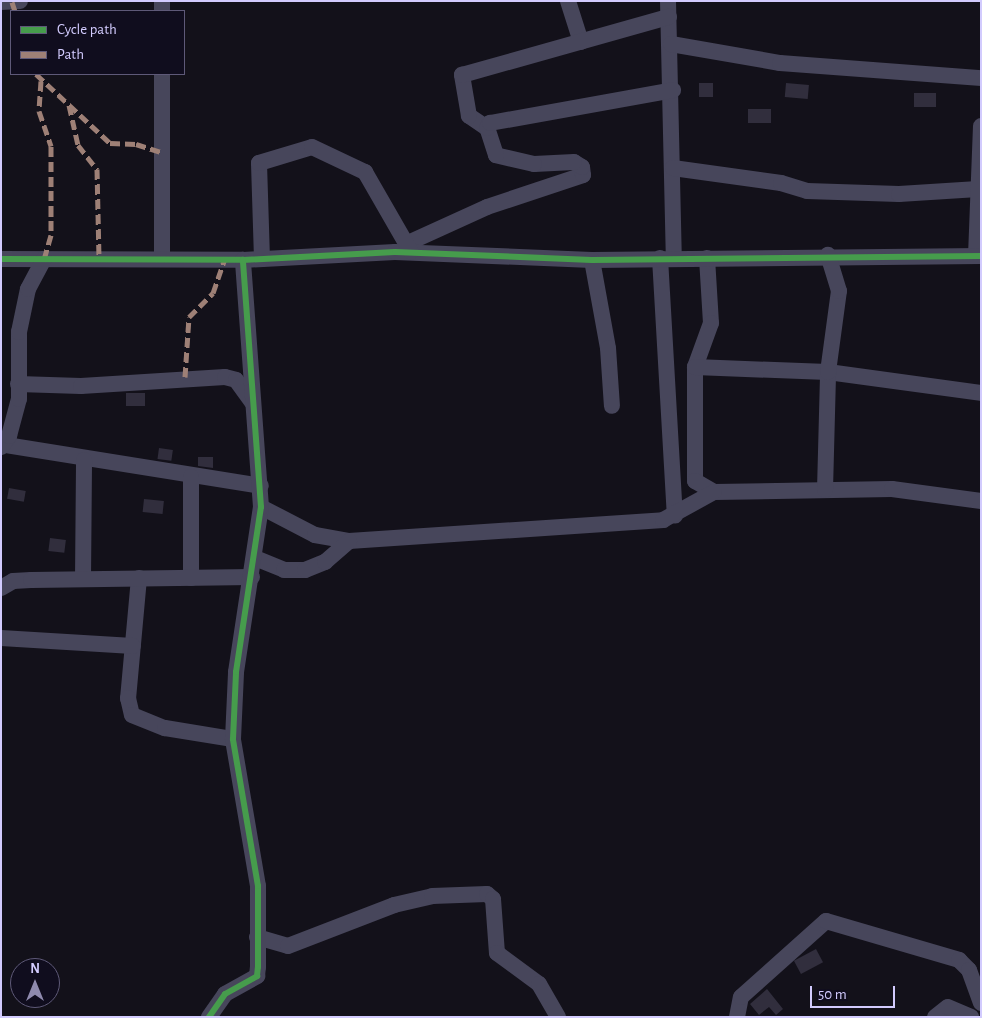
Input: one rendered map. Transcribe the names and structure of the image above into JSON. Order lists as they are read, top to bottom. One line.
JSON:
{"legend":["Cycle path","Path"],"scale_bar":"50 m","north":"top"}
